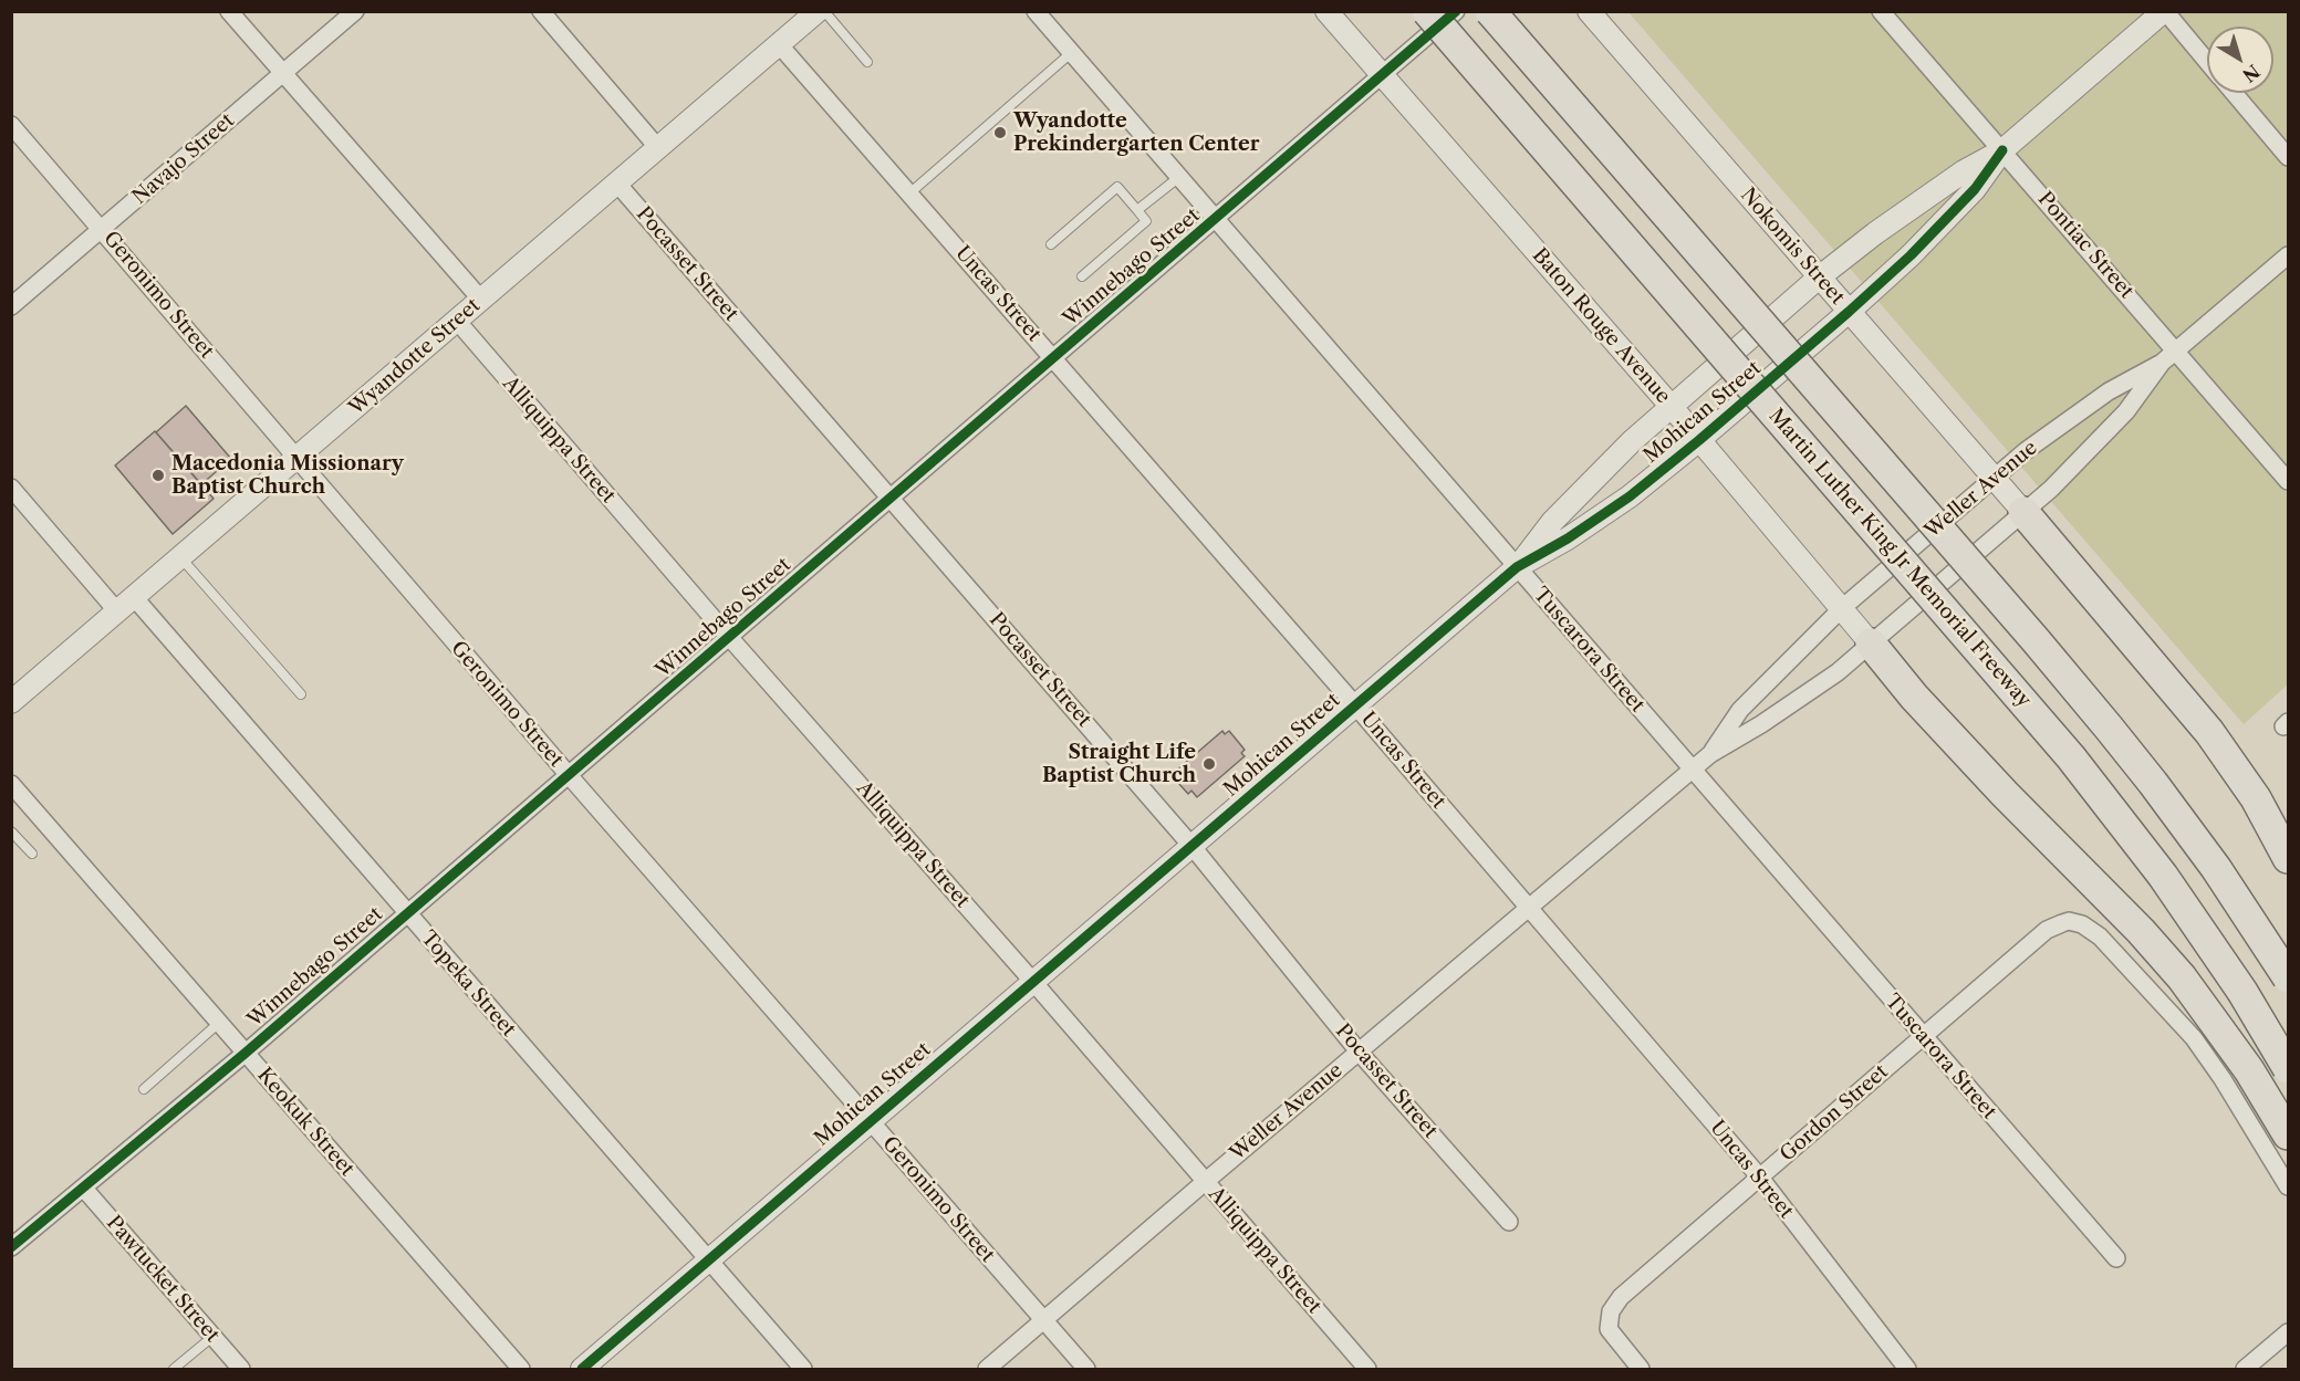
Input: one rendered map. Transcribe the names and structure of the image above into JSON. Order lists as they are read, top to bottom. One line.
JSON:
{"streets":{"highway":["Martin Luther King Jr Memorial Freeway"],"street":["Navajo Street","Pontiac Street","Nokomis Street","Pocasset Street","Winnebago Street","Uncas Street","Geronimo Street","Baton Rouge Avenue","Wyandotte Street","Mohican Street","Alliquippa Street","Weller Avenue","Tuscarora Street","Topeka Street","Gordon Street","Keokuk Street","Pawtucket Street"]},"crossings":[["Navajo Street","Geronimo Street"],["Pontiac Street","Mohican Street"],["Pontiac Street","Weller Avenue"],["Nokomis Street","Mohican Street"],["Nokomis Street","Weller Avenue"],["Pocasset Street","Winnebago Street"],["Pocasset Street","Wyandotte Street"],["Pocasset Street","Mohican Street"],["Pocasset Street","Weller Avenue"],["Winnebago Street","Uncas Street"],["Winnebago Street","Geronimo Street"],["Winnebago Street","Baton Rouge Avenue"],["Winnebago Street","Alliquippa Street"],["Winnebago Street","Tuscarora Street"],["Winnebago Street","Topeka Street"],["Winnebago Street","Keokuk Street"],["Winnebago Street","Pawtucket Street"],["Uncas Street","Wyandotte Street"],["Uncas Street","Mohican Street"],["Uncas Street","Weller Avenue"],["Uncas Street","Gordon Street"],["Geronimo Street","Wyandotte Street"],["Geronimo Street","Mohican Street"],["Geronimo Street","Weller Avenue"],["Baton Rouge Avenue","Mohican Street"],["Baton Rouge Avenue","Weller Avenue"],["Wyandotte Street","Alliquippa Street"],["Wyandotte Street","Topeka Street"],["Mohican Street","Alliquippa Street"],["Mohican Street","Tuscarora Street"],["Mohican Street","Topeka Street"],["Alliquippa Street","Weller Avenue"],["Weller Avenue","Tuscarora Street"],["Tuscarora Street","Gordon Street"]],"places":["Wyandotte Prekindergarten Center","Macedonia Missionary Baptist Church","Straight Life Baptist Church"],"north":"bottom right"}
